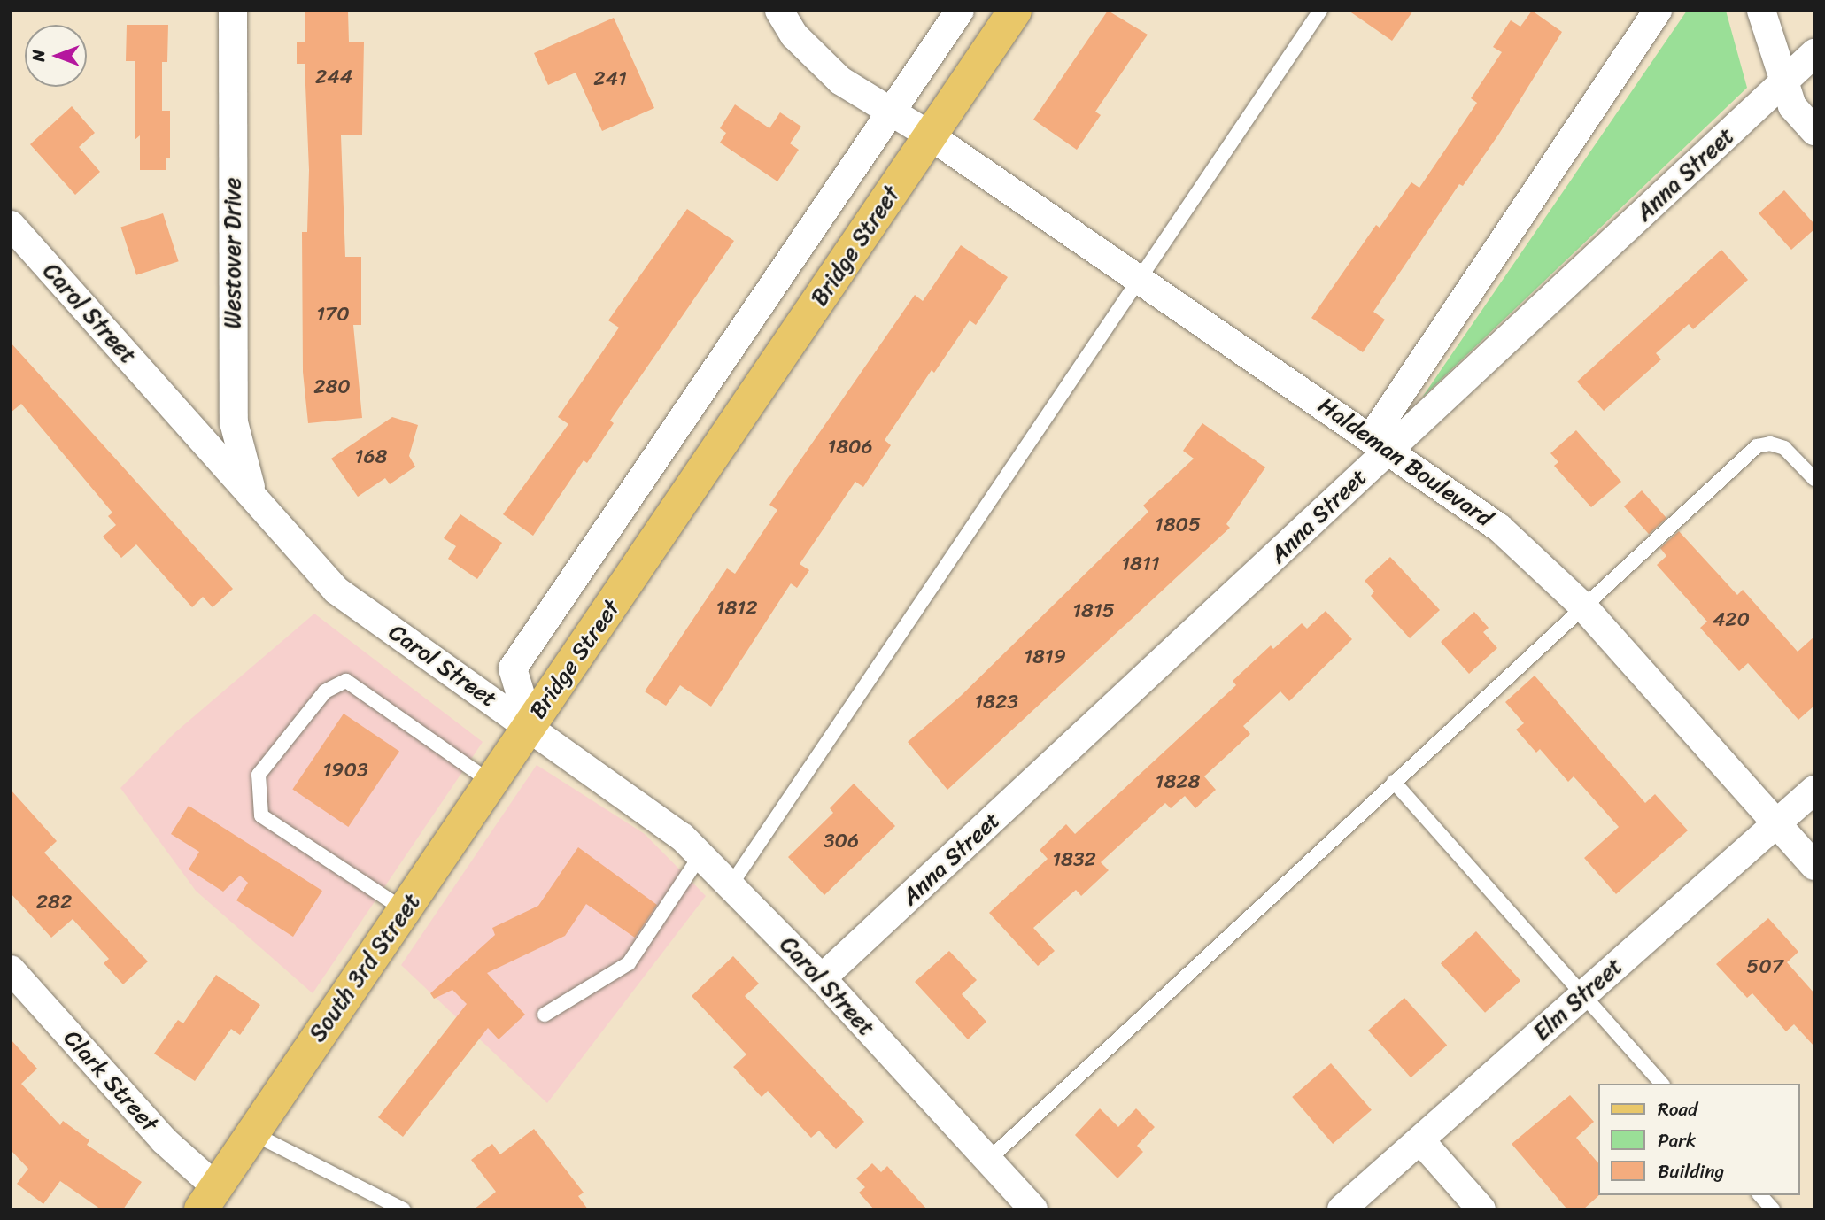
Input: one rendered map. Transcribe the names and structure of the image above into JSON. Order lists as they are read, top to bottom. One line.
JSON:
{"streets":{"main road":["Bridge Street","South 3rd Street"],"street":["Anna Street","Westover Drive","Carol Street","Haldeman Boulevard","Elm Street","Clark Street"]},"crossings":[["Anna Street","Carol Street"],["Anna Street","Haldeman Boulevard"],["Bridge Street","Carol Street"],["Bridge Street","Haldeman Boulevard"],["Bridge Street","South 3rd Street"],["Westover Drive","Carol Street"],["Carol Street","South 3rd Street"],["Haldeman Boulevard","Elm Street"],["South 3rd Street","Clark Street"]],"house_numbers":["244","241","170","280","1806","168","1805","1811","1812","1815","420","1819","1823","1903","1828","306","1832","282","507"],"legend":["Road","Park","Building"],"north":"left"}
